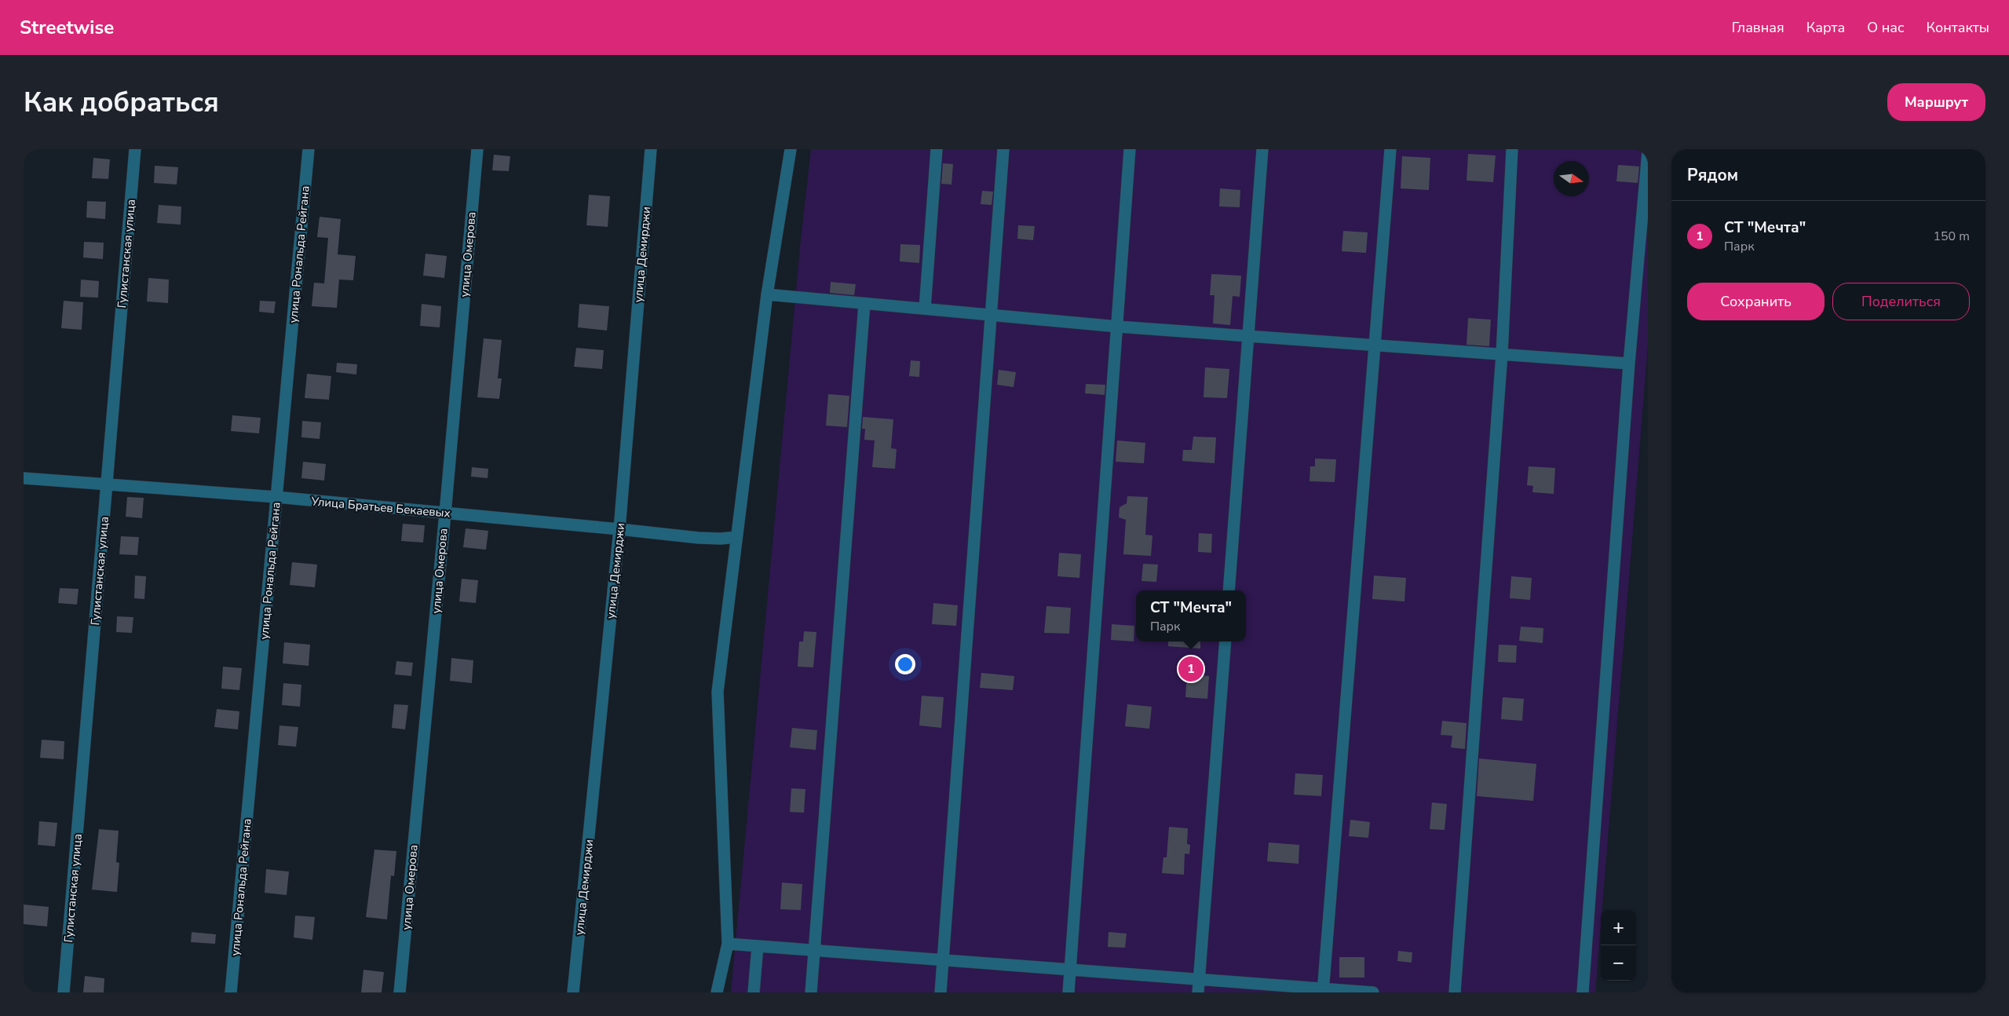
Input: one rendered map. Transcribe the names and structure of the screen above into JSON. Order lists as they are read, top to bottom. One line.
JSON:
{"streets":{"street":["Гулистанская улица","улица Рональда Рейгана","улица Омерова","улица Демирджи","Улица Братьев Бекаевых"]},"crossings":[["Гулистанская улица","Улица Братьев Бекаевых"],["улица Рональда Рейгана","Улица Братьев Бекаевых"],["улица Омерова","Улица Братьев Бекаевых"],["улица Демирджи","Улица Братьев Бекаевых"]],"north":"right","page":{"header":"Streetwise","nav":["Главная","Карта","О нас","Контакты"],"buttons":["Маршрут",["Сохранить","Поделиться"]],"title":"Как добраться","heading":"Рядом","list":[{"mark":"1","name":"СТ \"Мечта\"","note":"Парк","value":"150 m"}],"popup":["СТ \"Мечта\"","Парк"],"pins":"1","map_buttons":["+","−"]}}
